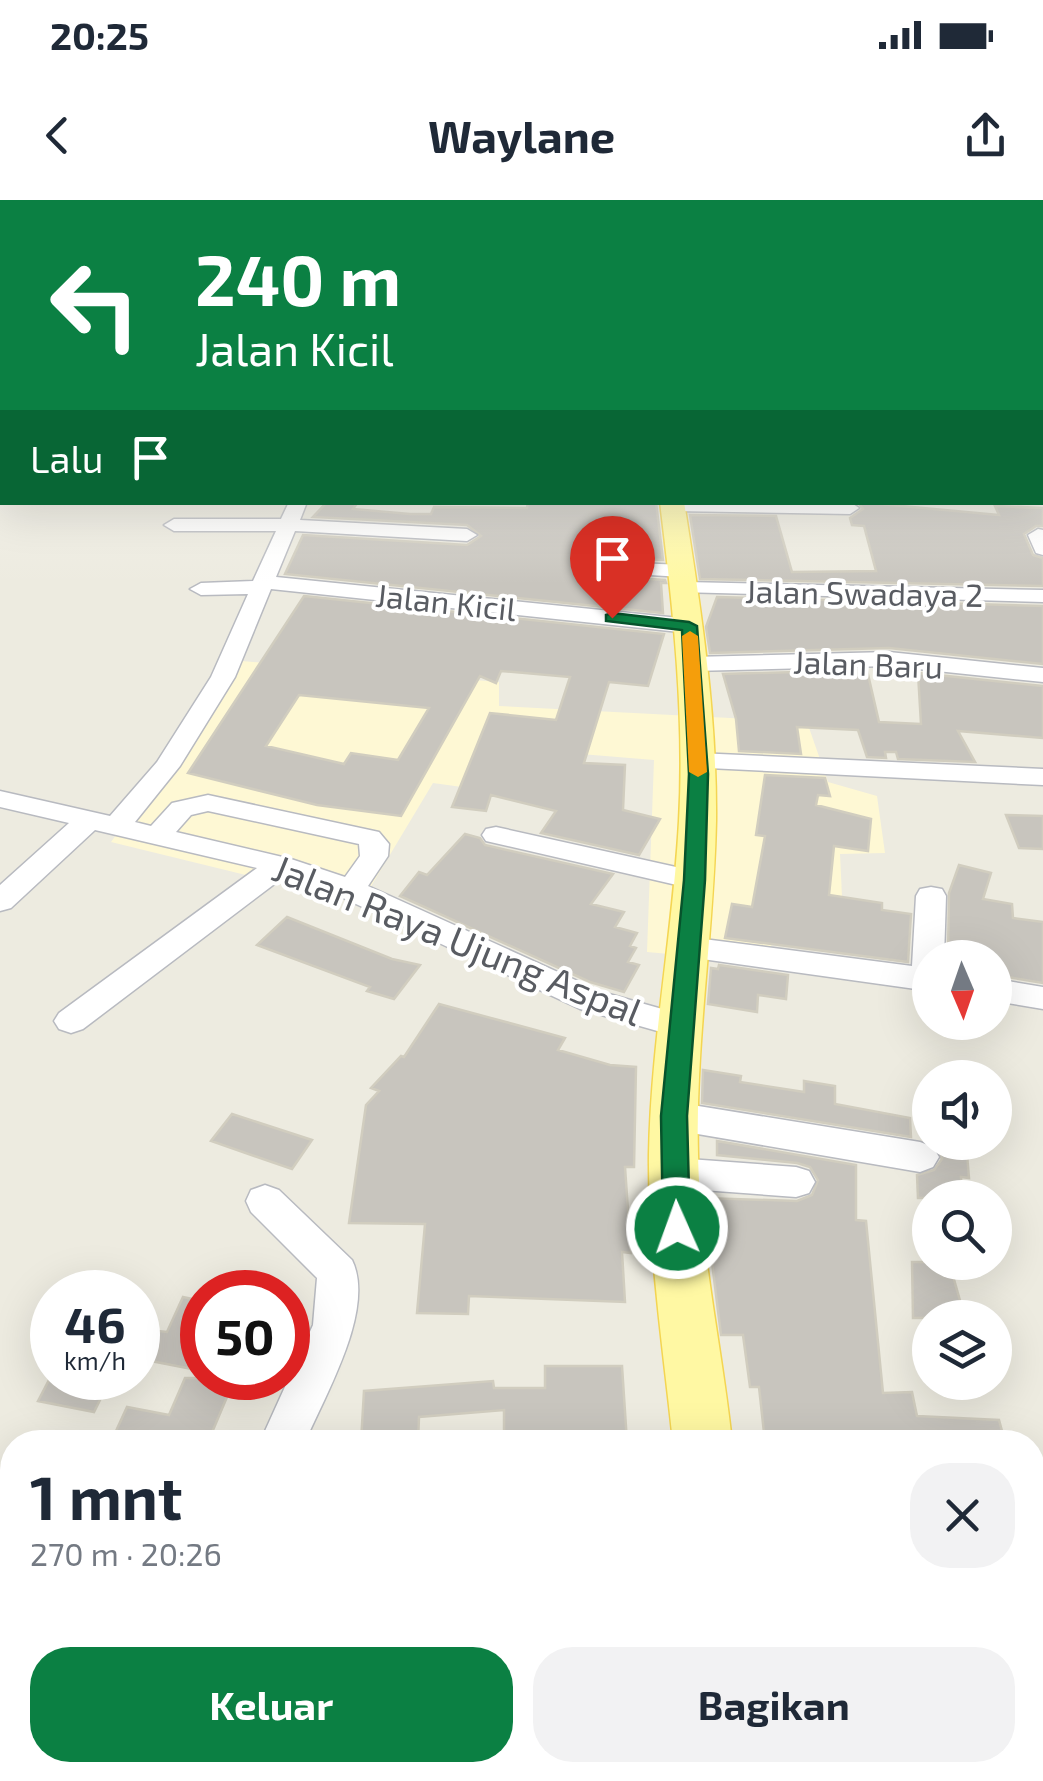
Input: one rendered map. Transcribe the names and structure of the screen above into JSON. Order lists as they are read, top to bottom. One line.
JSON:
{"streets":{"street":["Jalan Swadaya 2","Jalan Kicil","Jalan Baru","Jalan Raya Ujung Aspal"]},"crossings":[["Jalan Swadaya 2","Jalan Kicil"],["Jalan Swadaya 2","Jalan Baru"],["Jalan Kicil","Jalan Baru"]],"north":"bottom","page":{"status":"20:25","header":"Waylane","turn":["240 m","Jalan Kicil"],"then":"Lalu","speed":"46 km/h","limit":"50","heading":["1 mnt","270 m · 20:26"],"buttons":["Keluar","Bagikan"]}}
